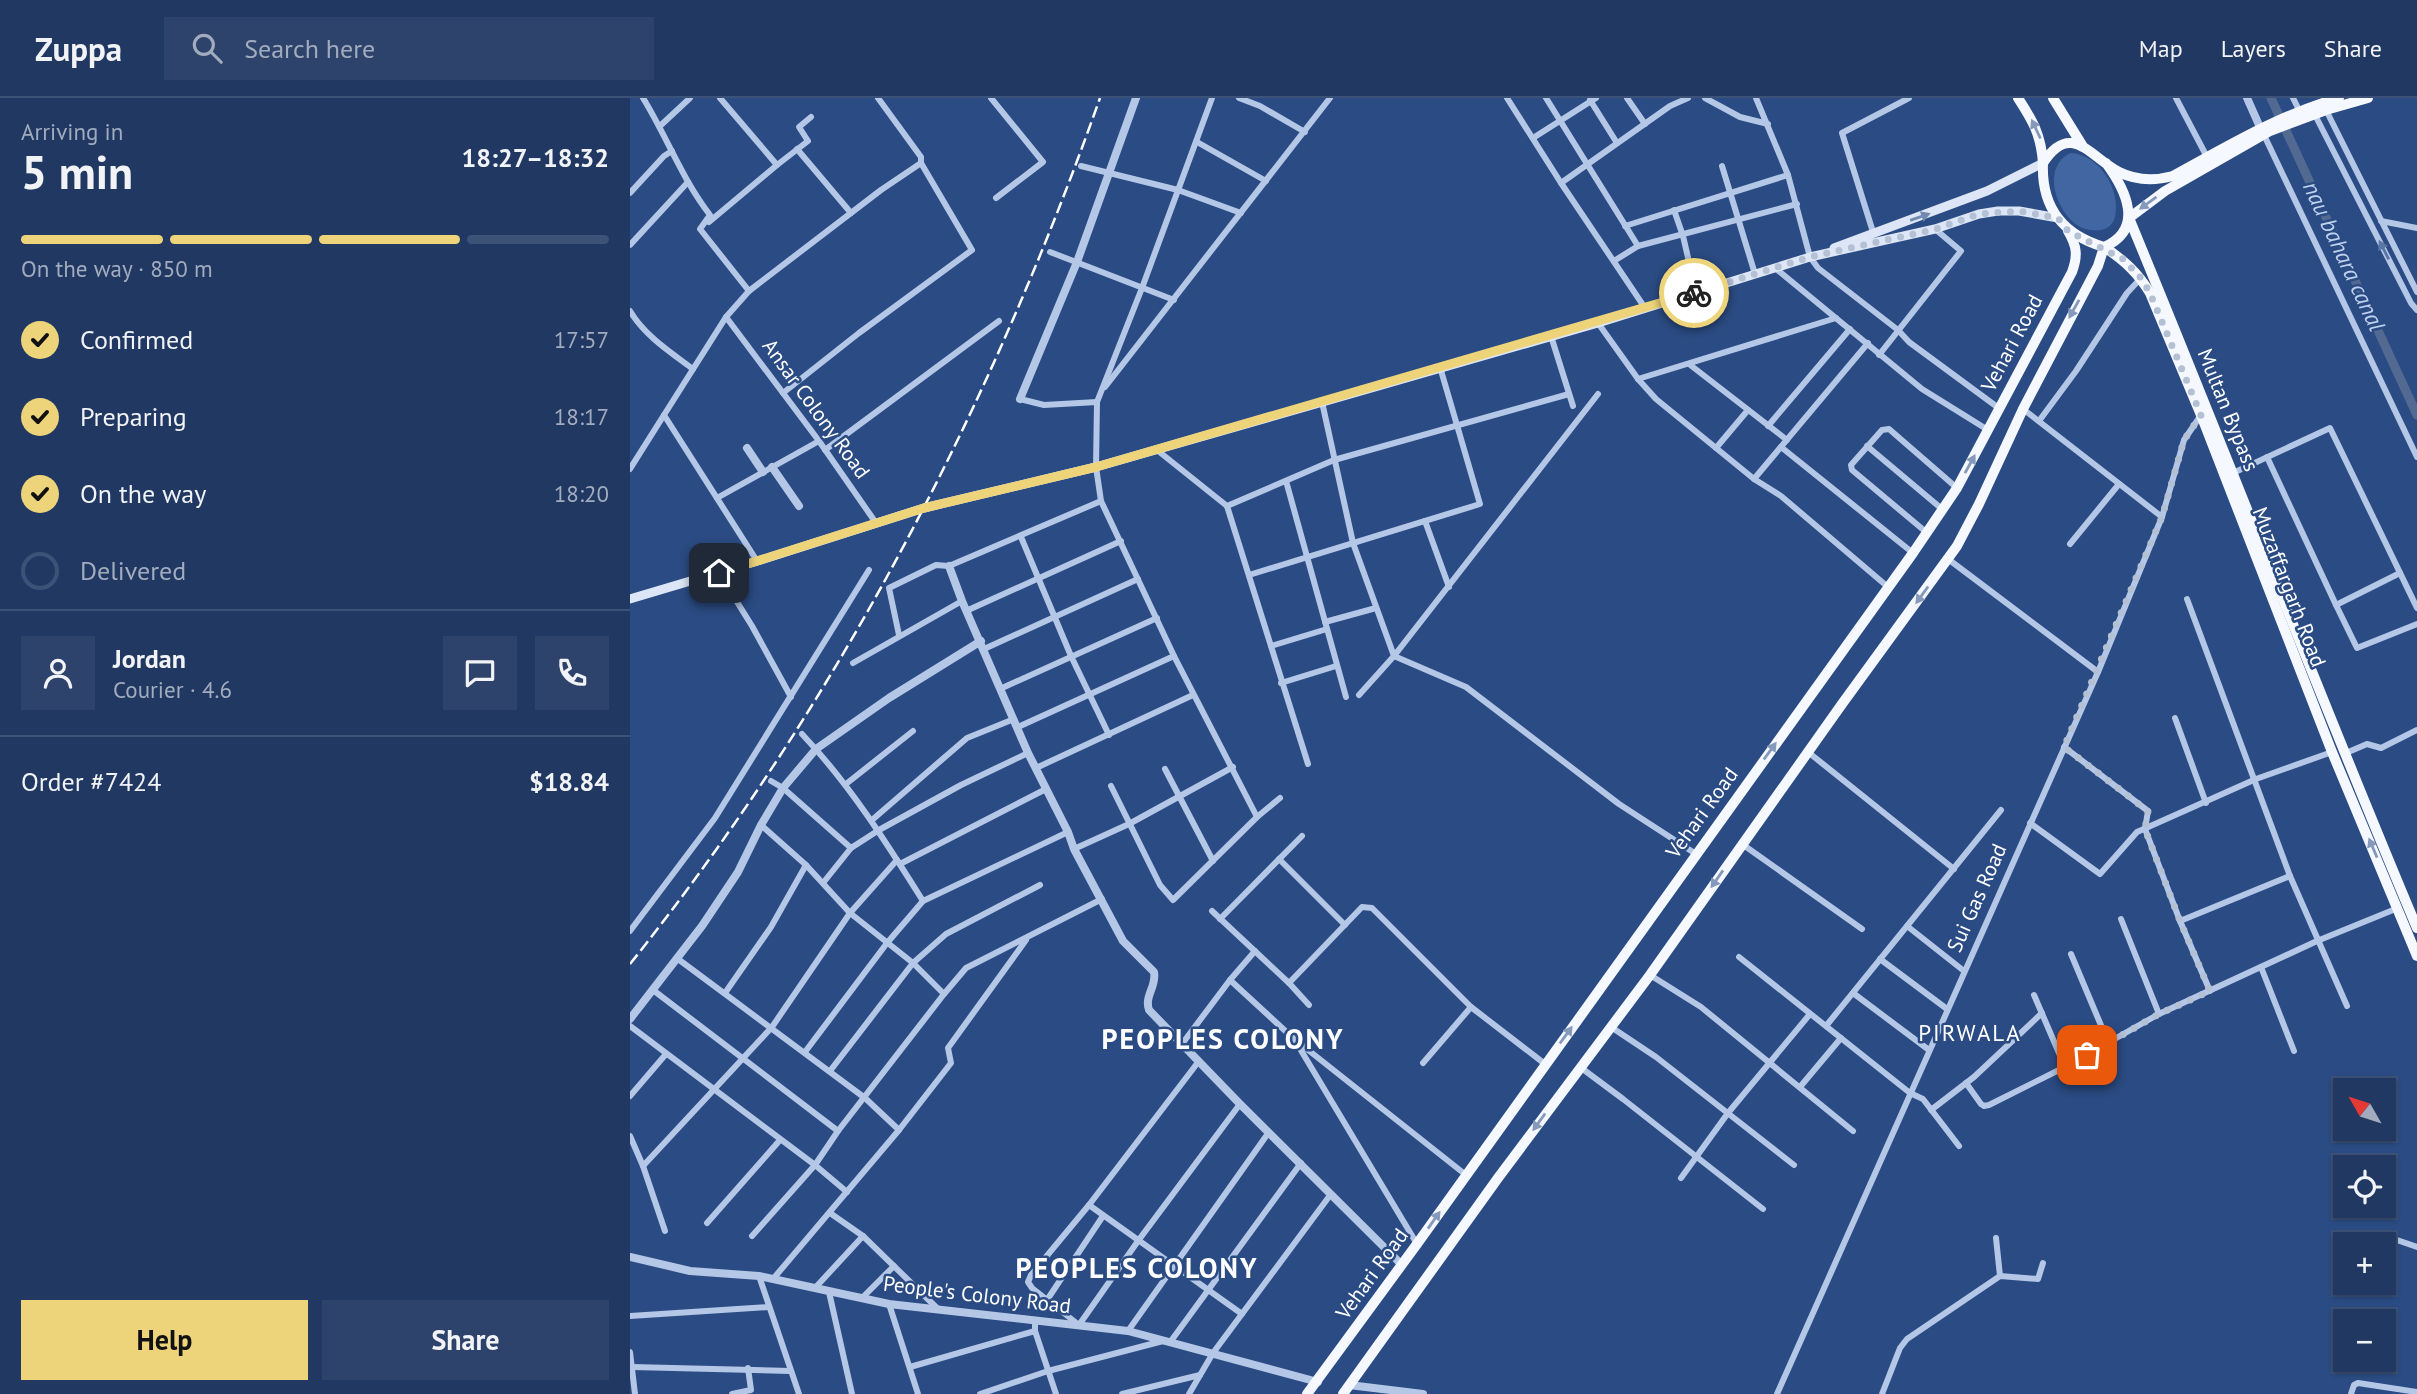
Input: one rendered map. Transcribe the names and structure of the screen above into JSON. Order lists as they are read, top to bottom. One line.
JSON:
{"streets":{"main road":["Vehari Road","Multan Bypass","Muzaffargarh Road"],"street":["Ansar Colony Road","Sui Gas Road","People's Colony Road"]},"crossings":[["Vehari Road","Multan Bypass"],["Vehari Road","Muzaffargarh Road"],["Vehari Road","People's Colony Road"],["Multan Bypass","Muzaffargarh Road"],["Muzaffargarh Road","Sui Gas Road"]],"districts":["PIRWALA","PEOPLES COLONY","PEOPLES COLONY"],"water":["nau bahara canal"],"north":"top left","page":{"header":"Zuppa","search":"Search here","nav":["Map","Layers","Share"],"heading":["5 min","Arriving in","18:27–18:32"],"panel":["Jordan","Courier · 4.6","Order #7424","$18.84"],"bar":"On the way · 850 m","list":[["Confirmed","17:57"],["Preparing","18:17"],["On the way","18:20"],"Delivered"],"map_buttons":["+","−"],"buttons":["Help","Share"]}}
